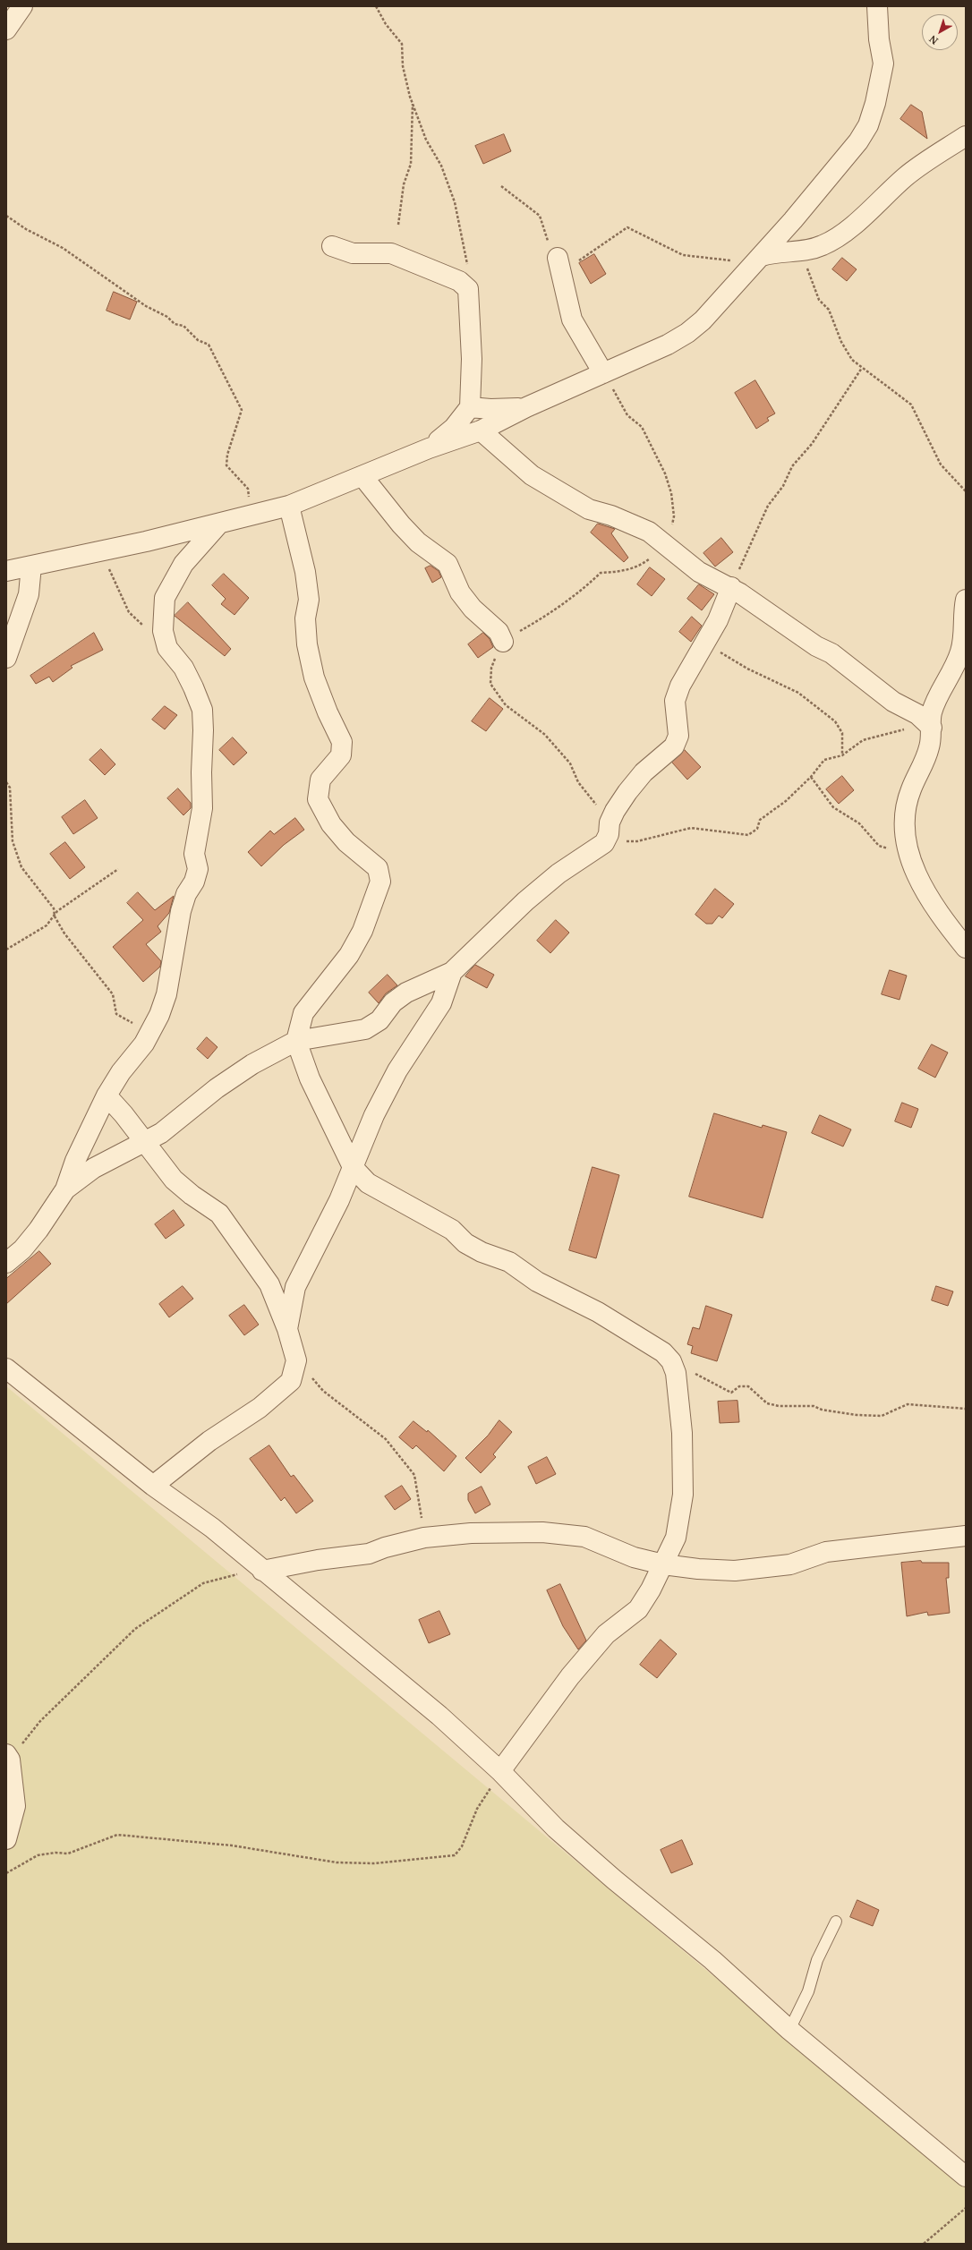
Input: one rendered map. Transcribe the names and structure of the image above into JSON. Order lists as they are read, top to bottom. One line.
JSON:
{"north":"bottom left"}
